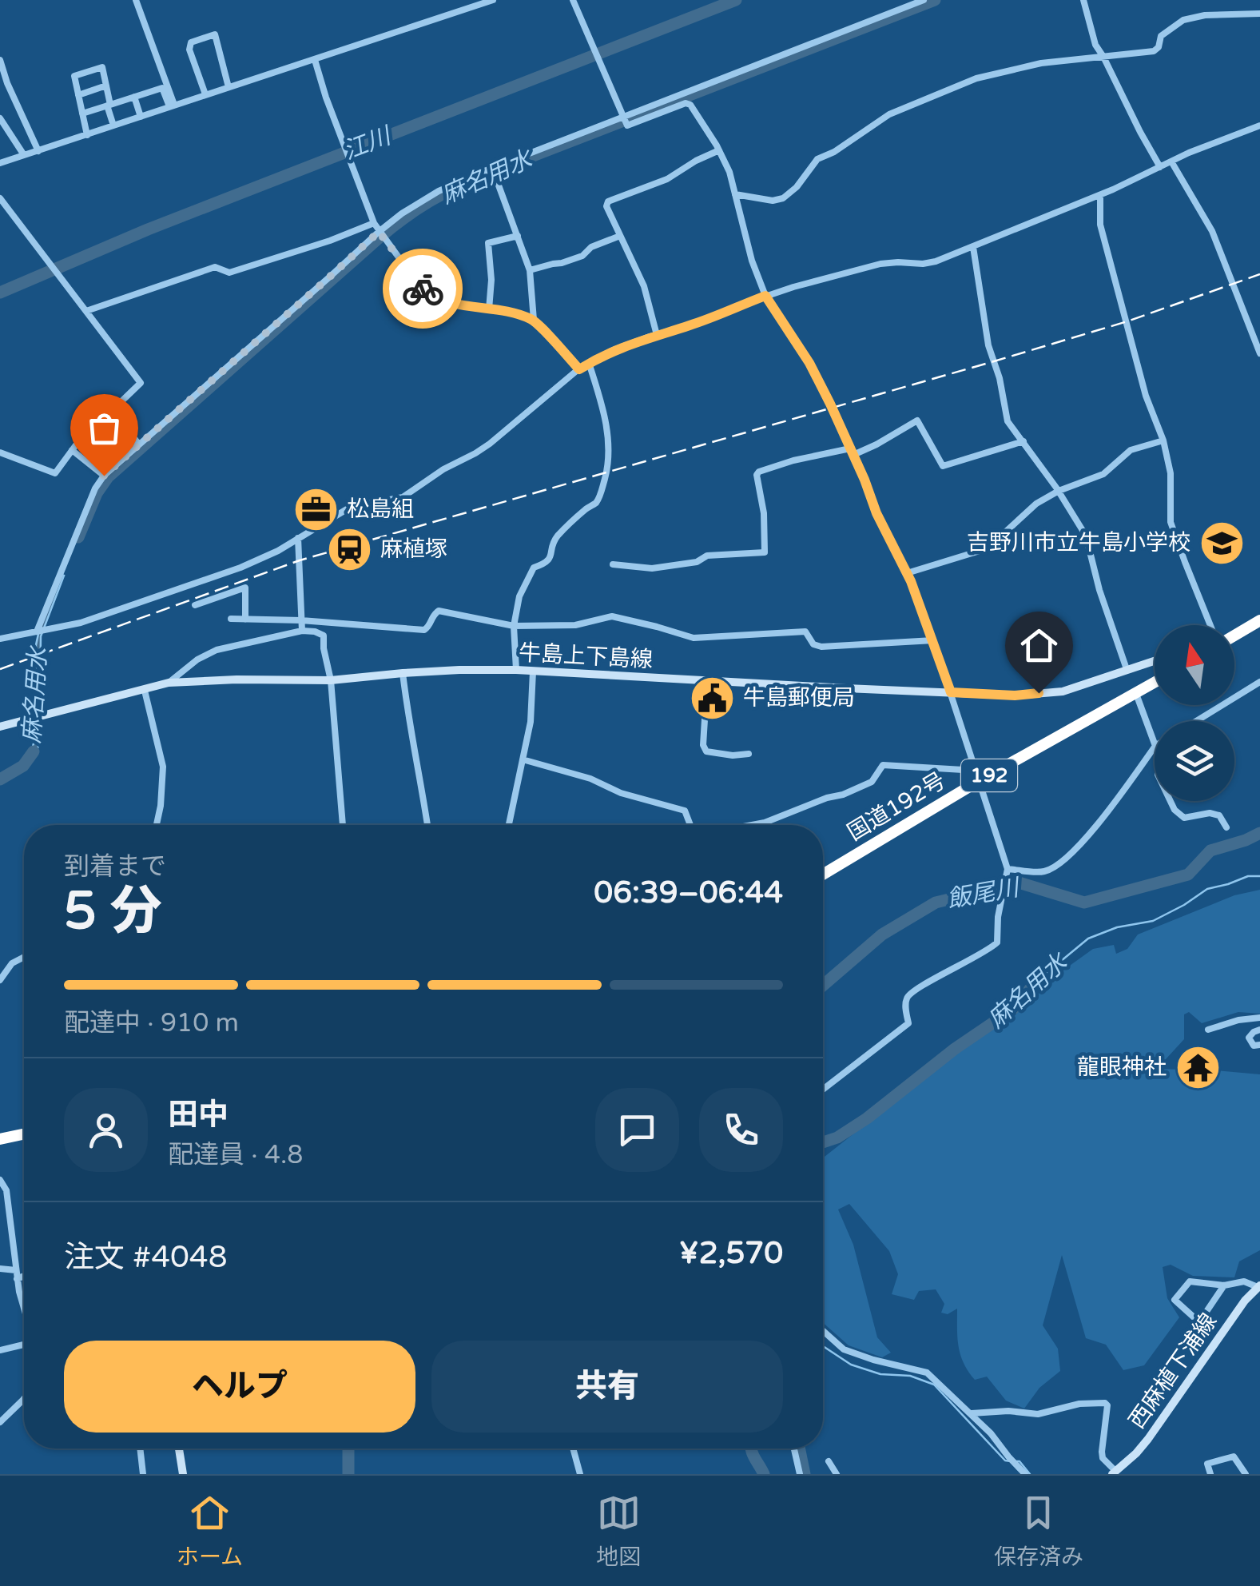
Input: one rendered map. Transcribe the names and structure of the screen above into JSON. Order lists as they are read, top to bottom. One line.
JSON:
{"streets":{"highway":["192","国道192号"],"main road":["牛島上下島線","西麻植下浦線"]},"water":["江川","麻名用水","飯尾川"],"places":{"office":["松島組"],"school or university":["吉野川市立牛島小学校"],"station":["麻植塚"],"public building":["牛島郵便局"],"temple":["龍眼神社"]},"north":"top","page":{"heading":["5 分","到着まで","06:39–06:44"],"panel":["田中","配達員 · 4.8","注文 #4048","¥2,570"],"bar":"配達中 · 910 m","buttons":["ヘルプ","共有"],"tabs":["ホーム","地図","保存済み"]}}
